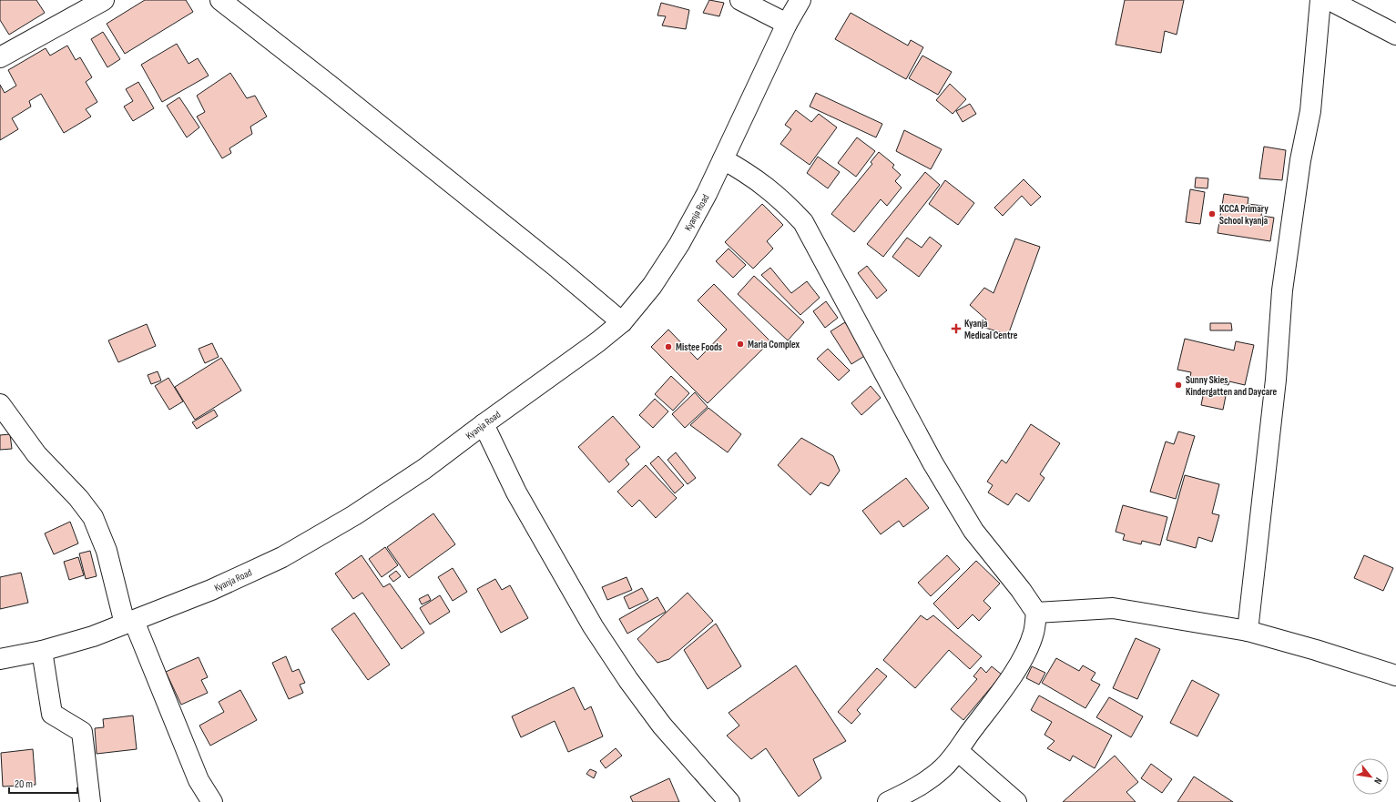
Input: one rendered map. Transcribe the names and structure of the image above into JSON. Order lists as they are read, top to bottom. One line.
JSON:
{"streets":{"street":["Kyanja Road"]},"places":{"other":["KCCA Primary School kyanja","Maria Complex","Mistee Foods","Sunny Skies Kindergatten and Daycare"],"health":["Kyanja Medical Centre"]},"scale_bar":"20 m","north":"bottom right"}
